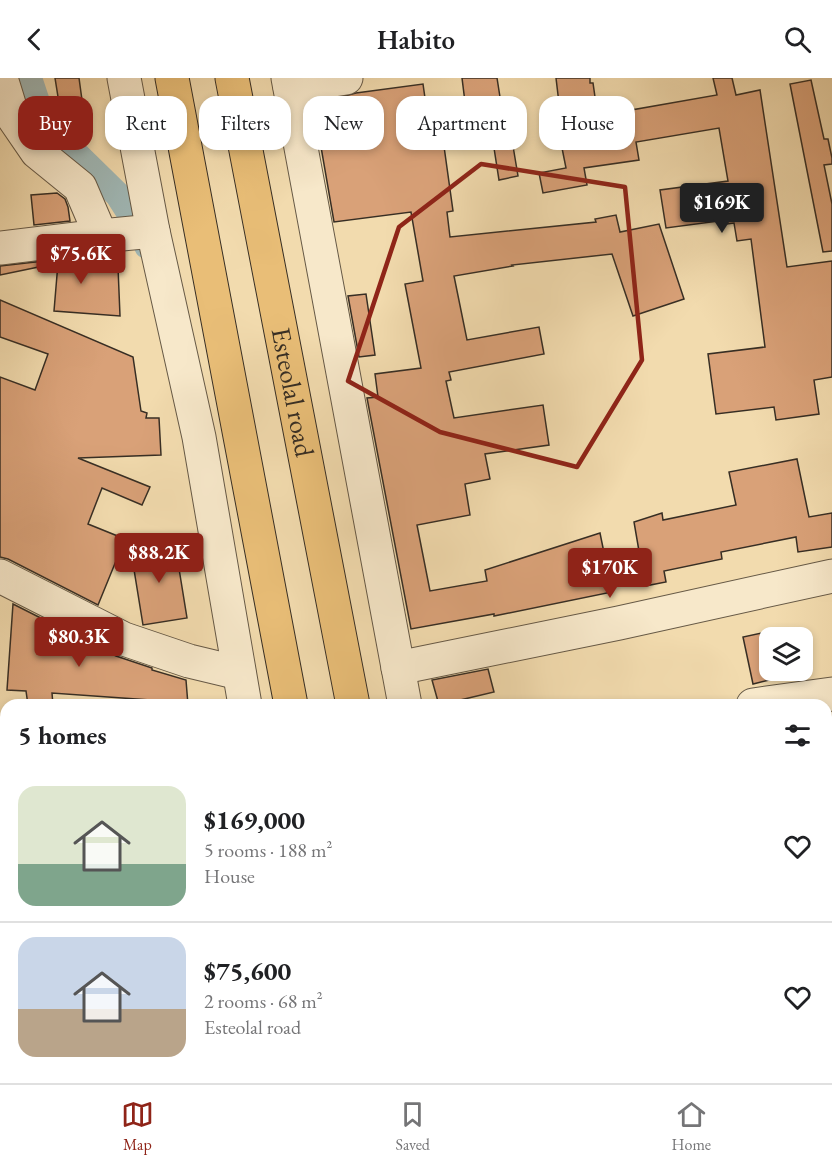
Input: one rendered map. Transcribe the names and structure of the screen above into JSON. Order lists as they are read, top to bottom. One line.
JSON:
{"streets":{"highway":["Esteolal road"]},"page":{"header":"Habito","chip":["Buy","Rent","Filters","New","Apartment","House"],"price":["$169K","$75.6K","$88.2K","$170K","$80.3K"],"heading":"5 homes","list":[{"name":"$169,000","note":"5 rooms · 188 m² · House"},{"name":"$75,600","note":"2 rooms · 68 m² · Esteolal road"}],"tabs":["Map","Saved","Home"]}}
